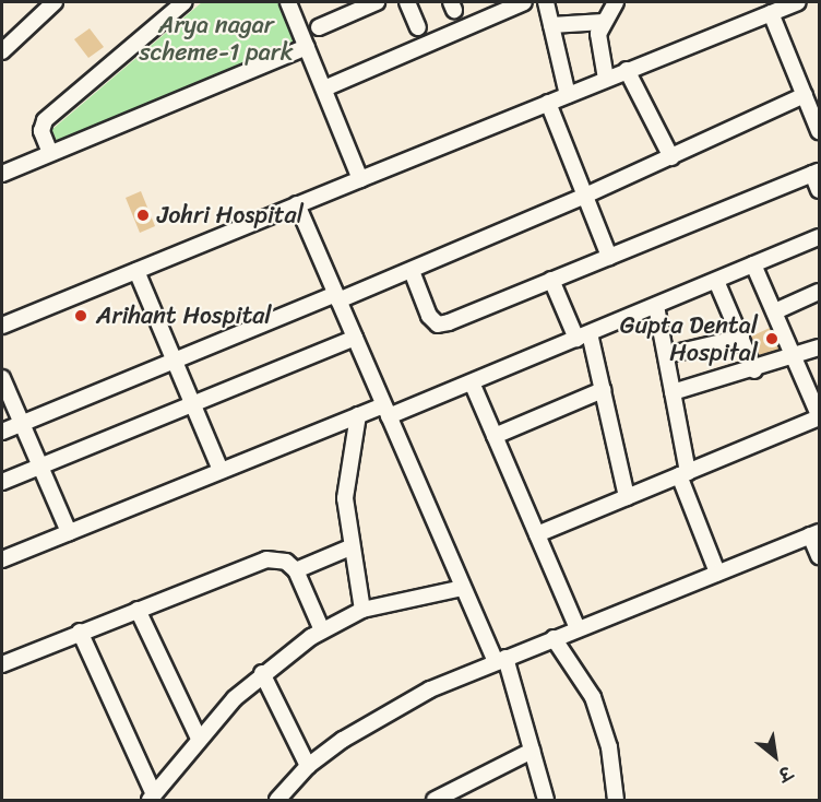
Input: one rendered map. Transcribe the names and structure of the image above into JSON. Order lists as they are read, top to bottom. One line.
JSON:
{"parks":["Arya nagar scheme-1 park"],"places":["Johri Hospital","Arihant Hospital","Gupta Dental Hospital"],"north":"bottom right"}
